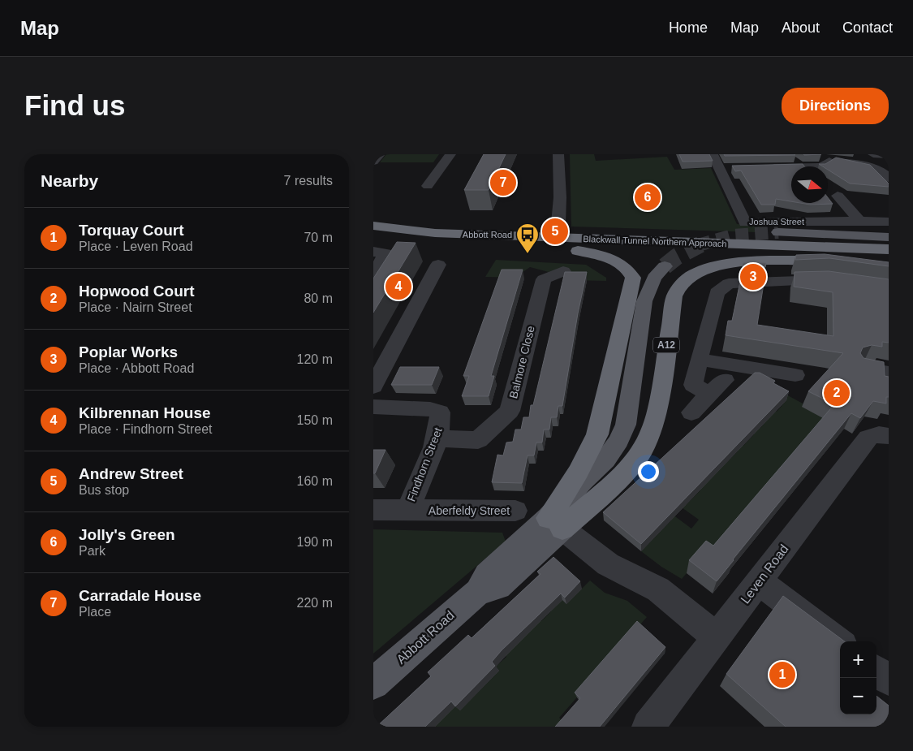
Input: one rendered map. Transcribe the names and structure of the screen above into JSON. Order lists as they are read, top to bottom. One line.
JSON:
{"streets":{"highway":["Blackwall Tunnel Northern Approach","A12"],"main road":["Abbott Road"],"street":["Joshua Street","Balmore Close","Findhorn Street","Aberfeldy Street","Leven Road"]},"crossings":[["Blackwall Tunnel Northern Approach","A12"],["A12","Abbott Road"],["Balmore Close","Findhorn Street"],["Findhorn Street","Aberfeldy Street"]],"places":{"bus stop":["Abbott Road"]},"north":"right","page":{"header":"Map","nav":["Home","Map","About","Contact"],"buttons":"Directions","title":"Find us","heading":["Nearby","7 results"],"pins":["7","6","5","3","4","2","1"],"list":[{"mark":"1","name":"Torquay Court","note":"Place · Leven Road","value":"70 m"},{"mark":"2","name":"Hopwood Court","note":"Place · Nairn Street","value":"80 m"},{"mark":"3","name":"Poplar Works","note":"Place · Abbott Road","value":"120 m"},{"mark":"4","name":"Kilbrennan House","note":"Place · Findhorn Street","value":"150 m"},{"mark":"5","name":"Andrew Street","note":"Bus stop","value":"160 m"},{"mark":"6","name":"Jolly's Green","note":"Park","value":"190 m"},{"mark":"7","name":"Carradale House","note":"Place","value":"220 m"}],"map_buttons":["+","−"]}}
